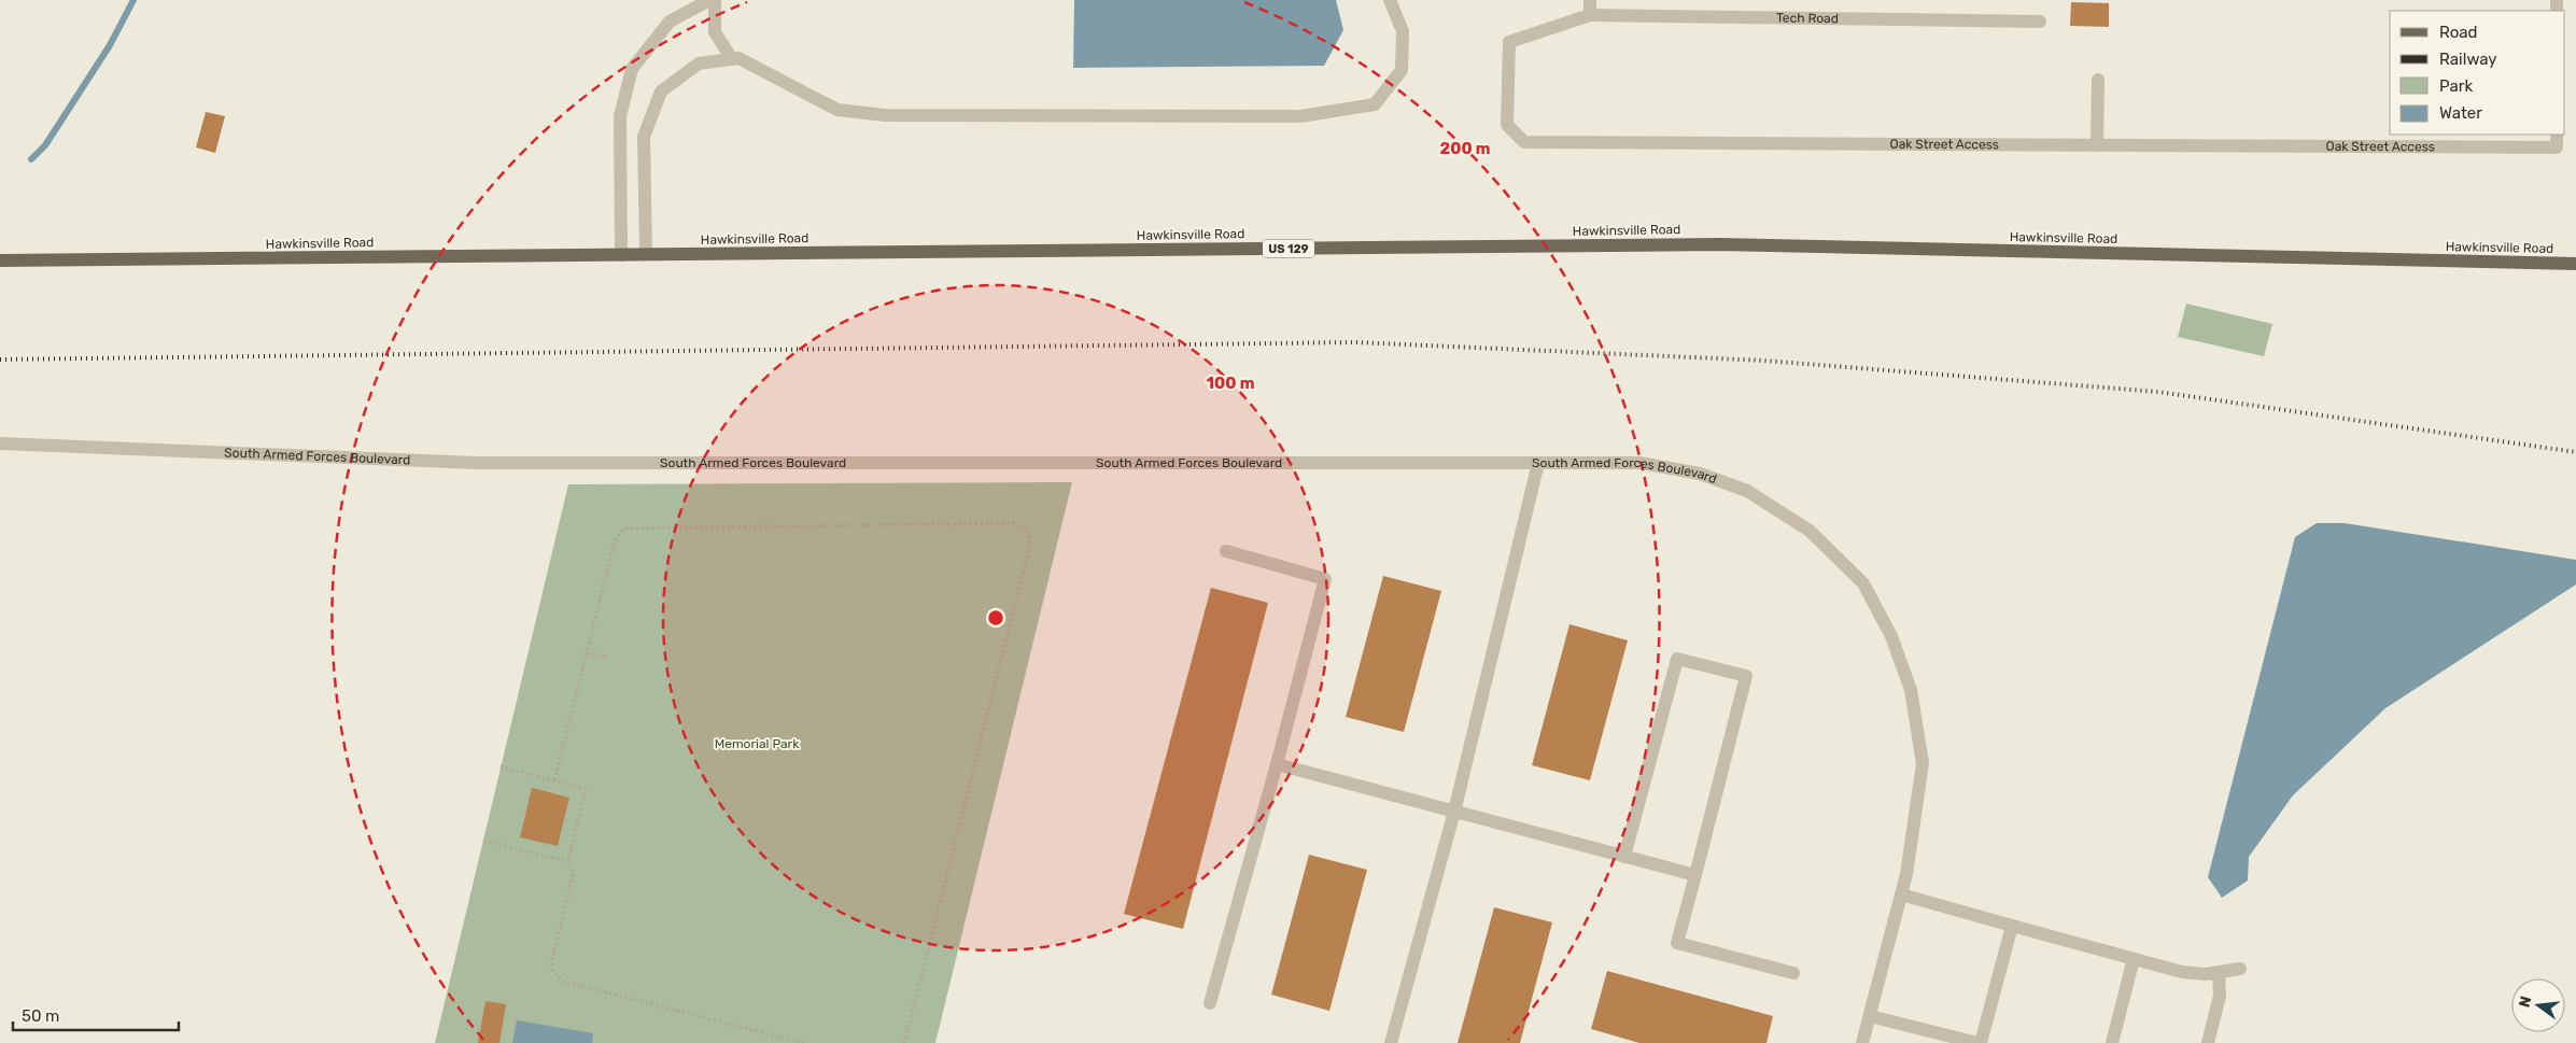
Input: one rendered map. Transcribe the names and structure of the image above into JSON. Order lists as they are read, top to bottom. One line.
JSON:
{"streets":{"main road":["Hawkinsville Road","US 129"],"street":["Tech Road","Oak Street Access","South Armed Forces Boulevard"]},"crossings":[["Tech Road","Oak Street Access"]],"parks":["Memorial Park"],"legend":["Road","Railway","Park","Water"],"scale_bar":"50 m","north":"left","rings":["200 m","100 m"]}
